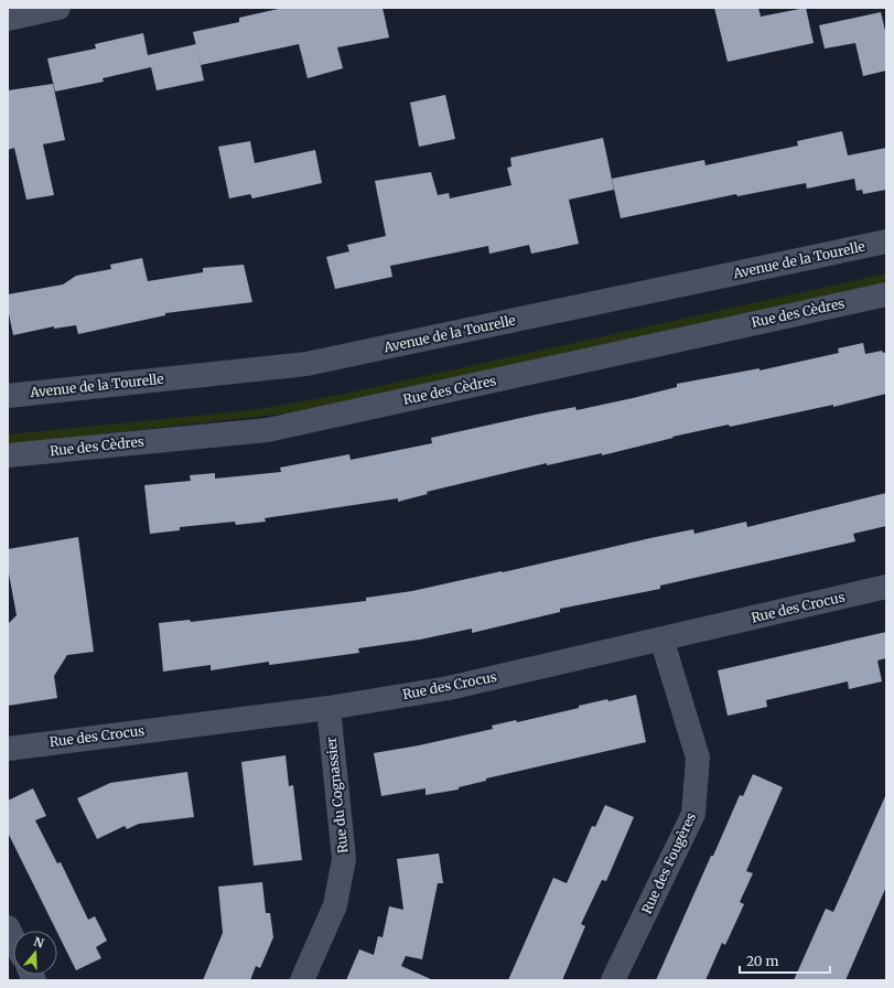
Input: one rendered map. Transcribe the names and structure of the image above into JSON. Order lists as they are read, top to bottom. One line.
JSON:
{"streets":{"street":["Avenue de la Tourelle","Rue des Cèdres","Rue des Crocus","Rue du Cognassier","Rue des Fougères"]},"crossings":[["Rue des Crocus","Rue du Cognassier"],["Rue des Crocus","Rue des Fougères"]],"scale_bar":"20 m","north":"top"}
